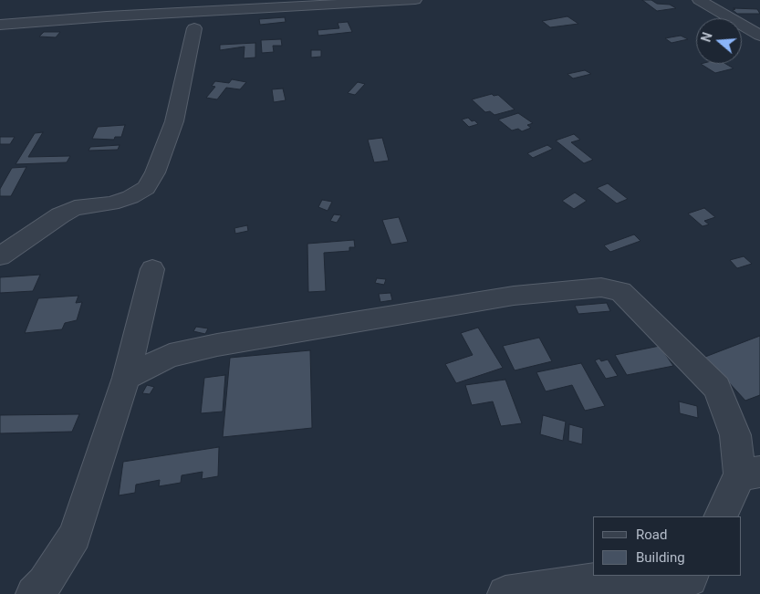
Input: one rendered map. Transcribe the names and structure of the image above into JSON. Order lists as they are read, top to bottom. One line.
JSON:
{"legend":["Road","Building"],"north":"left"}
